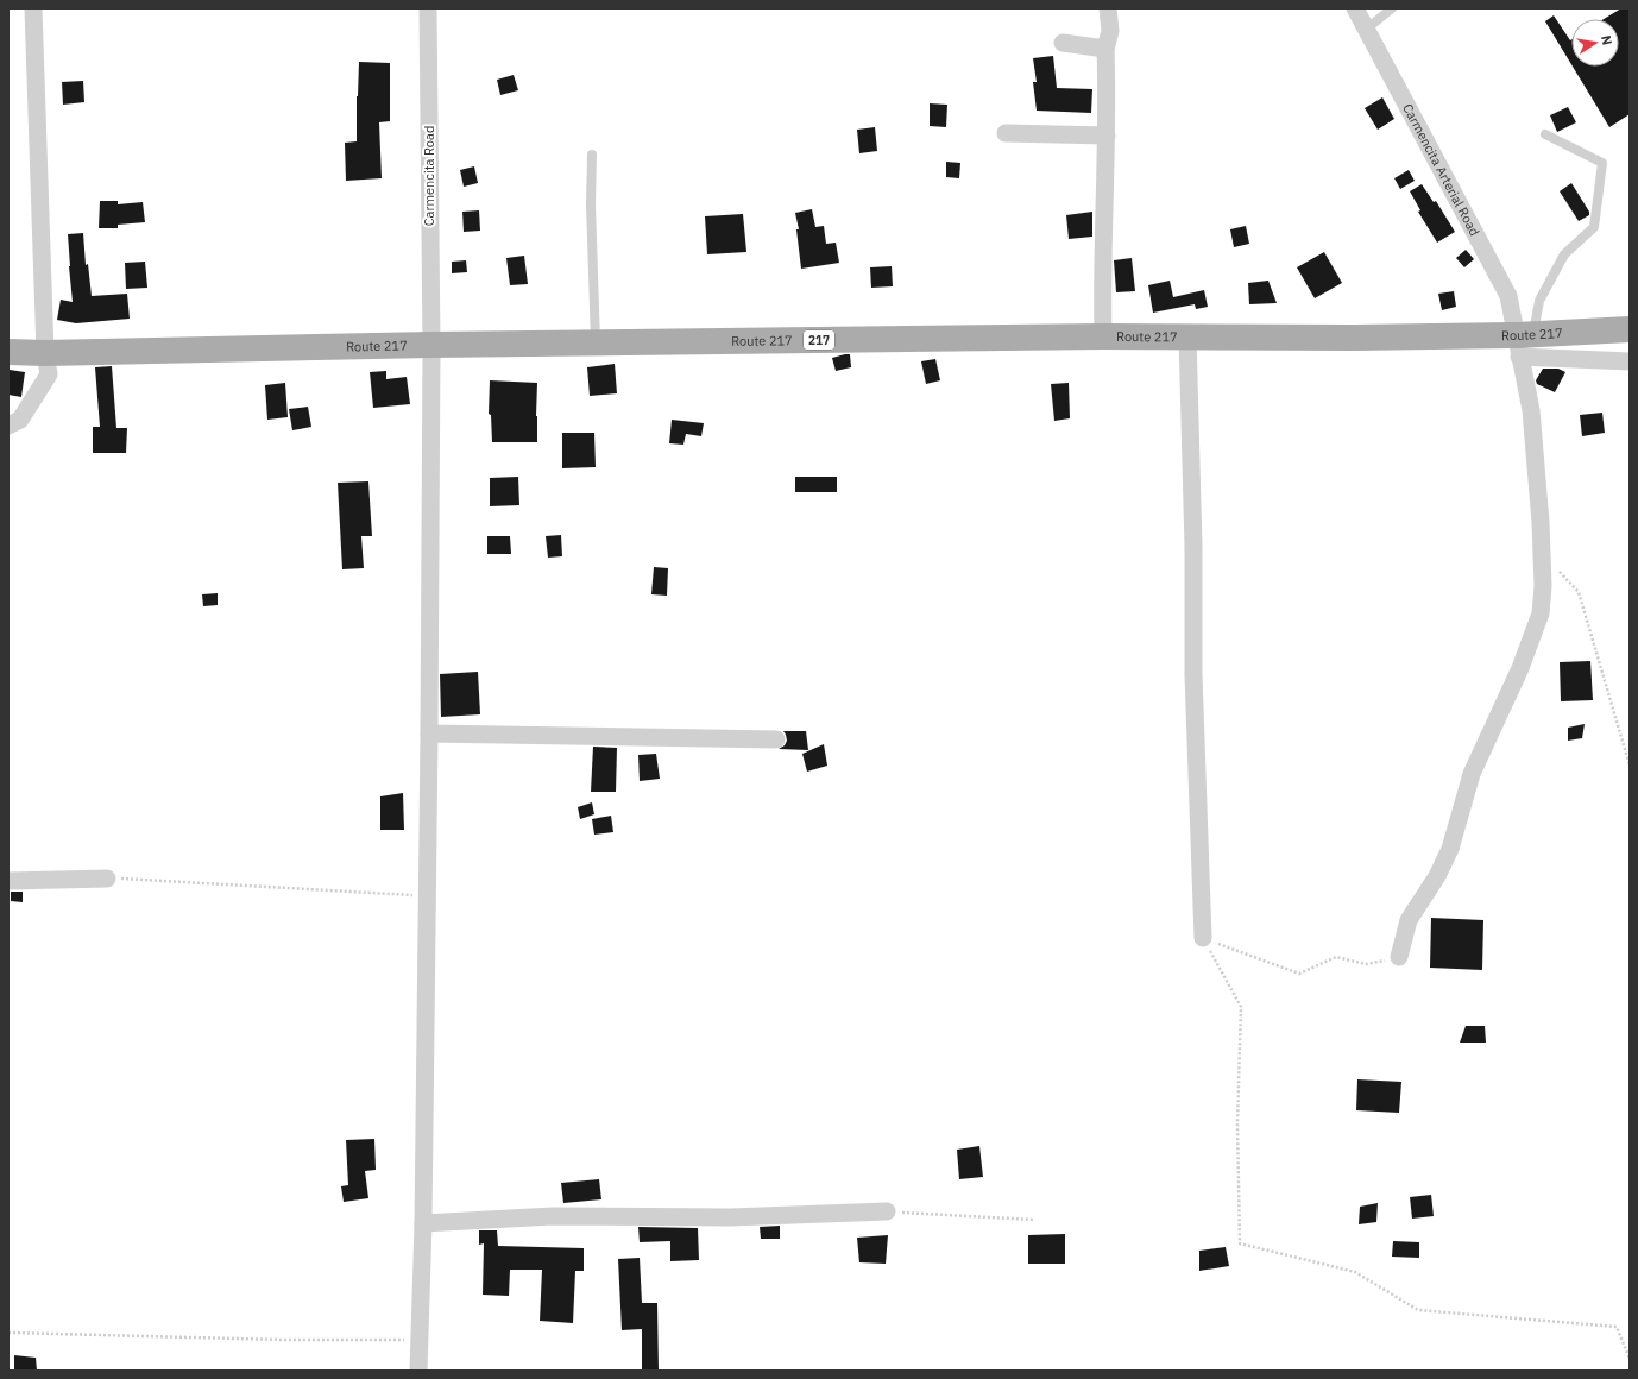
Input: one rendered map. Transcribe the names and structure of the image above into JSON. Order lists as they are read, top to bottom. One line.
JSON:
{"streets":{"main road":["Route 217","217"],"street":["Carmencita Arterial Road","Carmencita Road"]},"crossings":[["Carmencita Arterial Road","Route 217"],["Carmencita Road","Route 217"]],"north":"right"}
